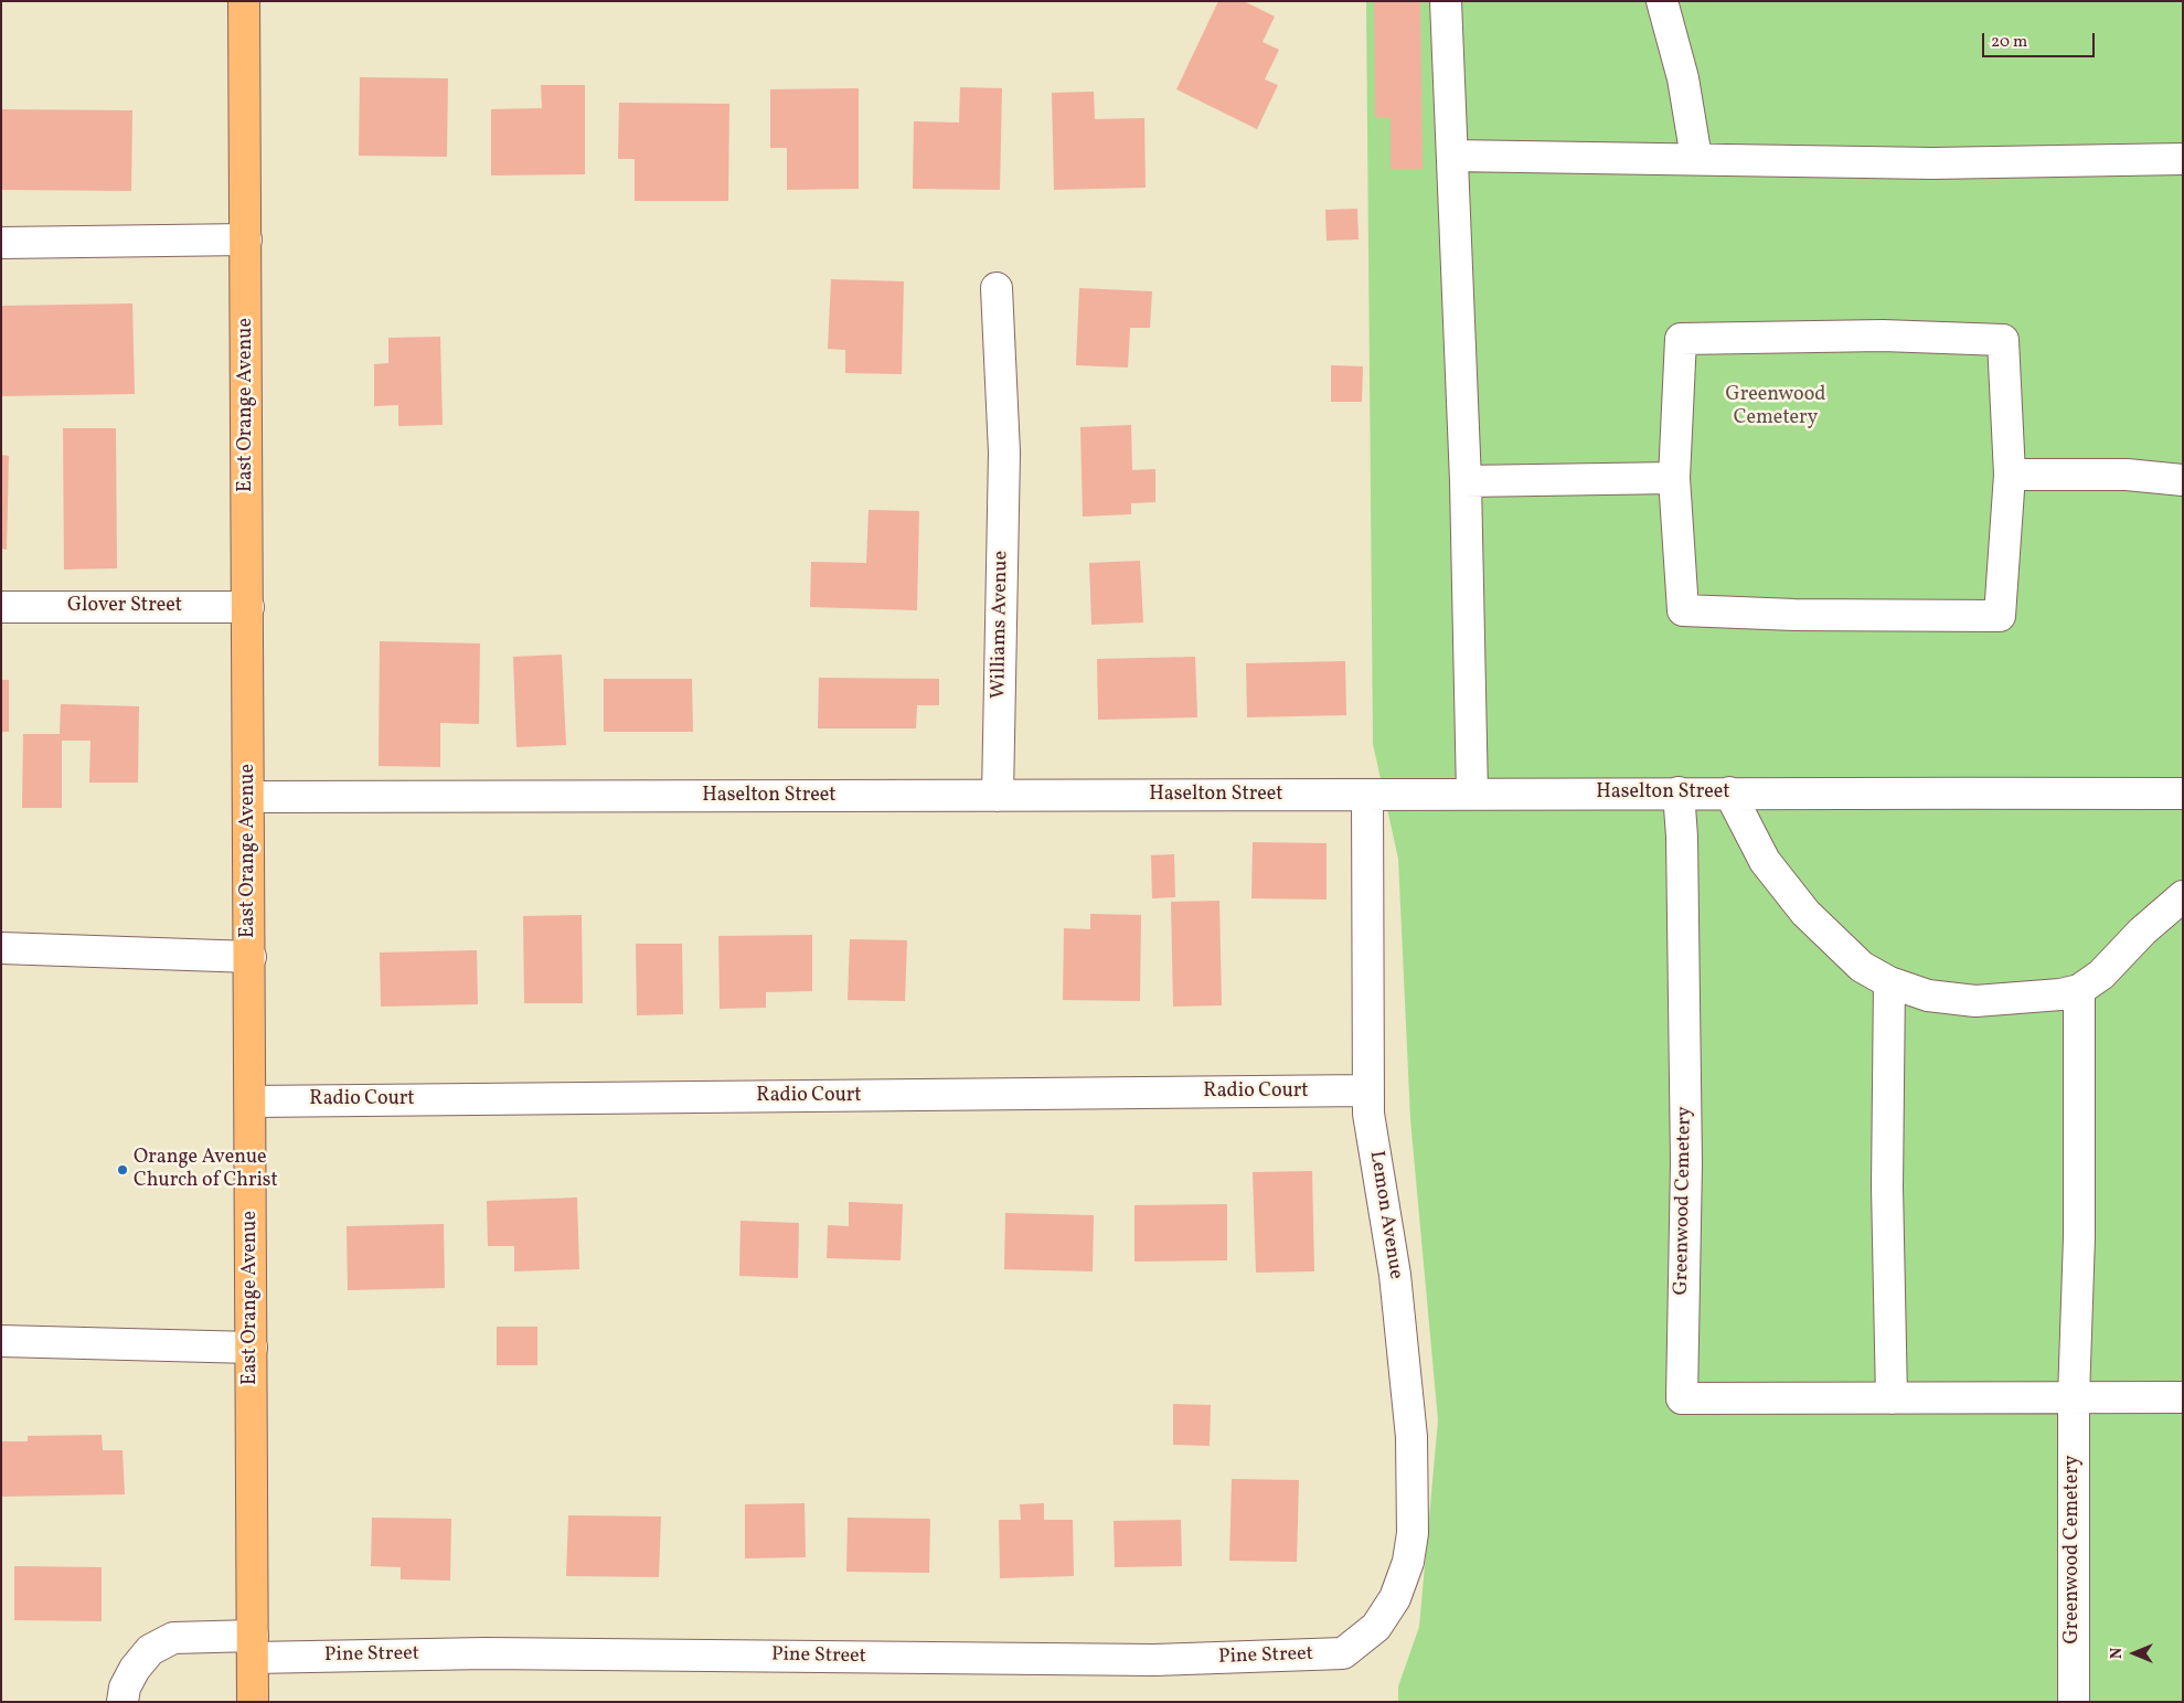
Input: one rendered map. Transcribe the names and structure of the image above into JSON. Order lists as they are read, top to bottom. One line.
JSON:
{"streets":{"main road":["East Orange Avenue"],"street":["Glover Street","Williams Avenue","Haselton Street","Radio Court","Greenwood Cemetery","Lemon Avenue","Pine Street"]},"crossings":[["East Orange Avenue","Glover Street"],["East Orange Avenue","Haselton Street"],["East Orange Avenue","Radio Court"],["East Orange Avenue","Pine Street"],["Williams Avenue","Haselton Street"],["Haselton Street","Greenwood Cemetery"],["Haselton Street","Lemon Avenue"],["Radio Court","Lemon Avenue"],["Lemon Avenue","Pine Street"]],"parks":["Greenwood Cemetery"],"places":["Orange Avenue Church of Christ"],"scale_bar":"20 m","north":"left"}
